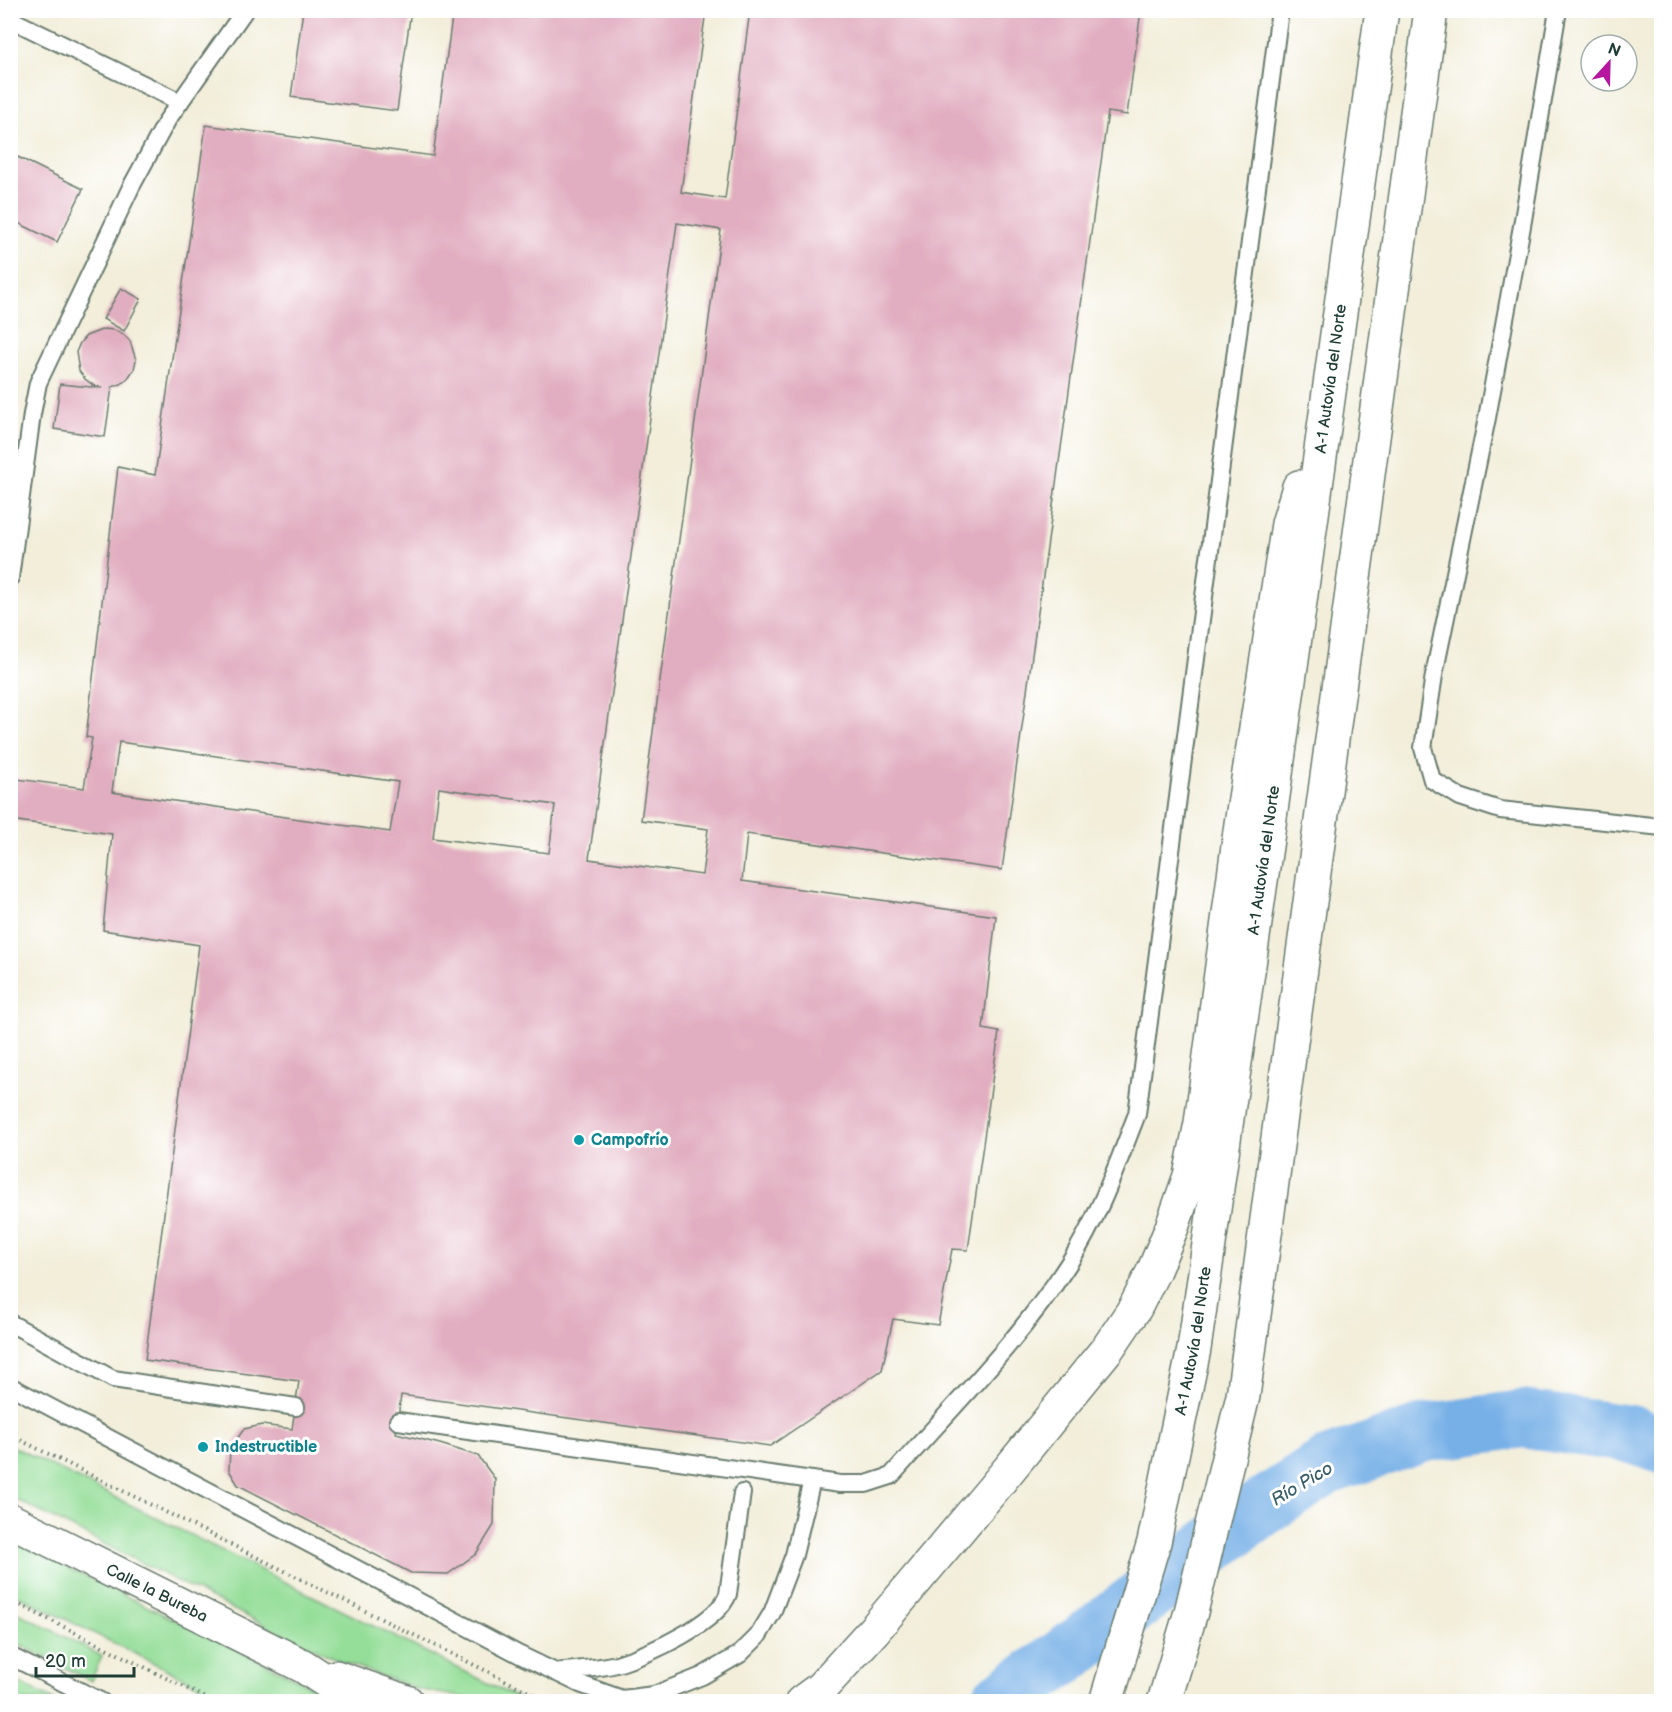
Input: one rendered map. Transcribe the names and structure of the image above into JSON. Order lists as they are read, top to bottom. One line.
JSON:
{"streets":{"main road":["A-1 Autovía del Norte","Calle la Bureba"]},"water":["Río Pico"],"places":["Campofrío","Indestructible"],"scale_bar":"20 m","north":"top"}
